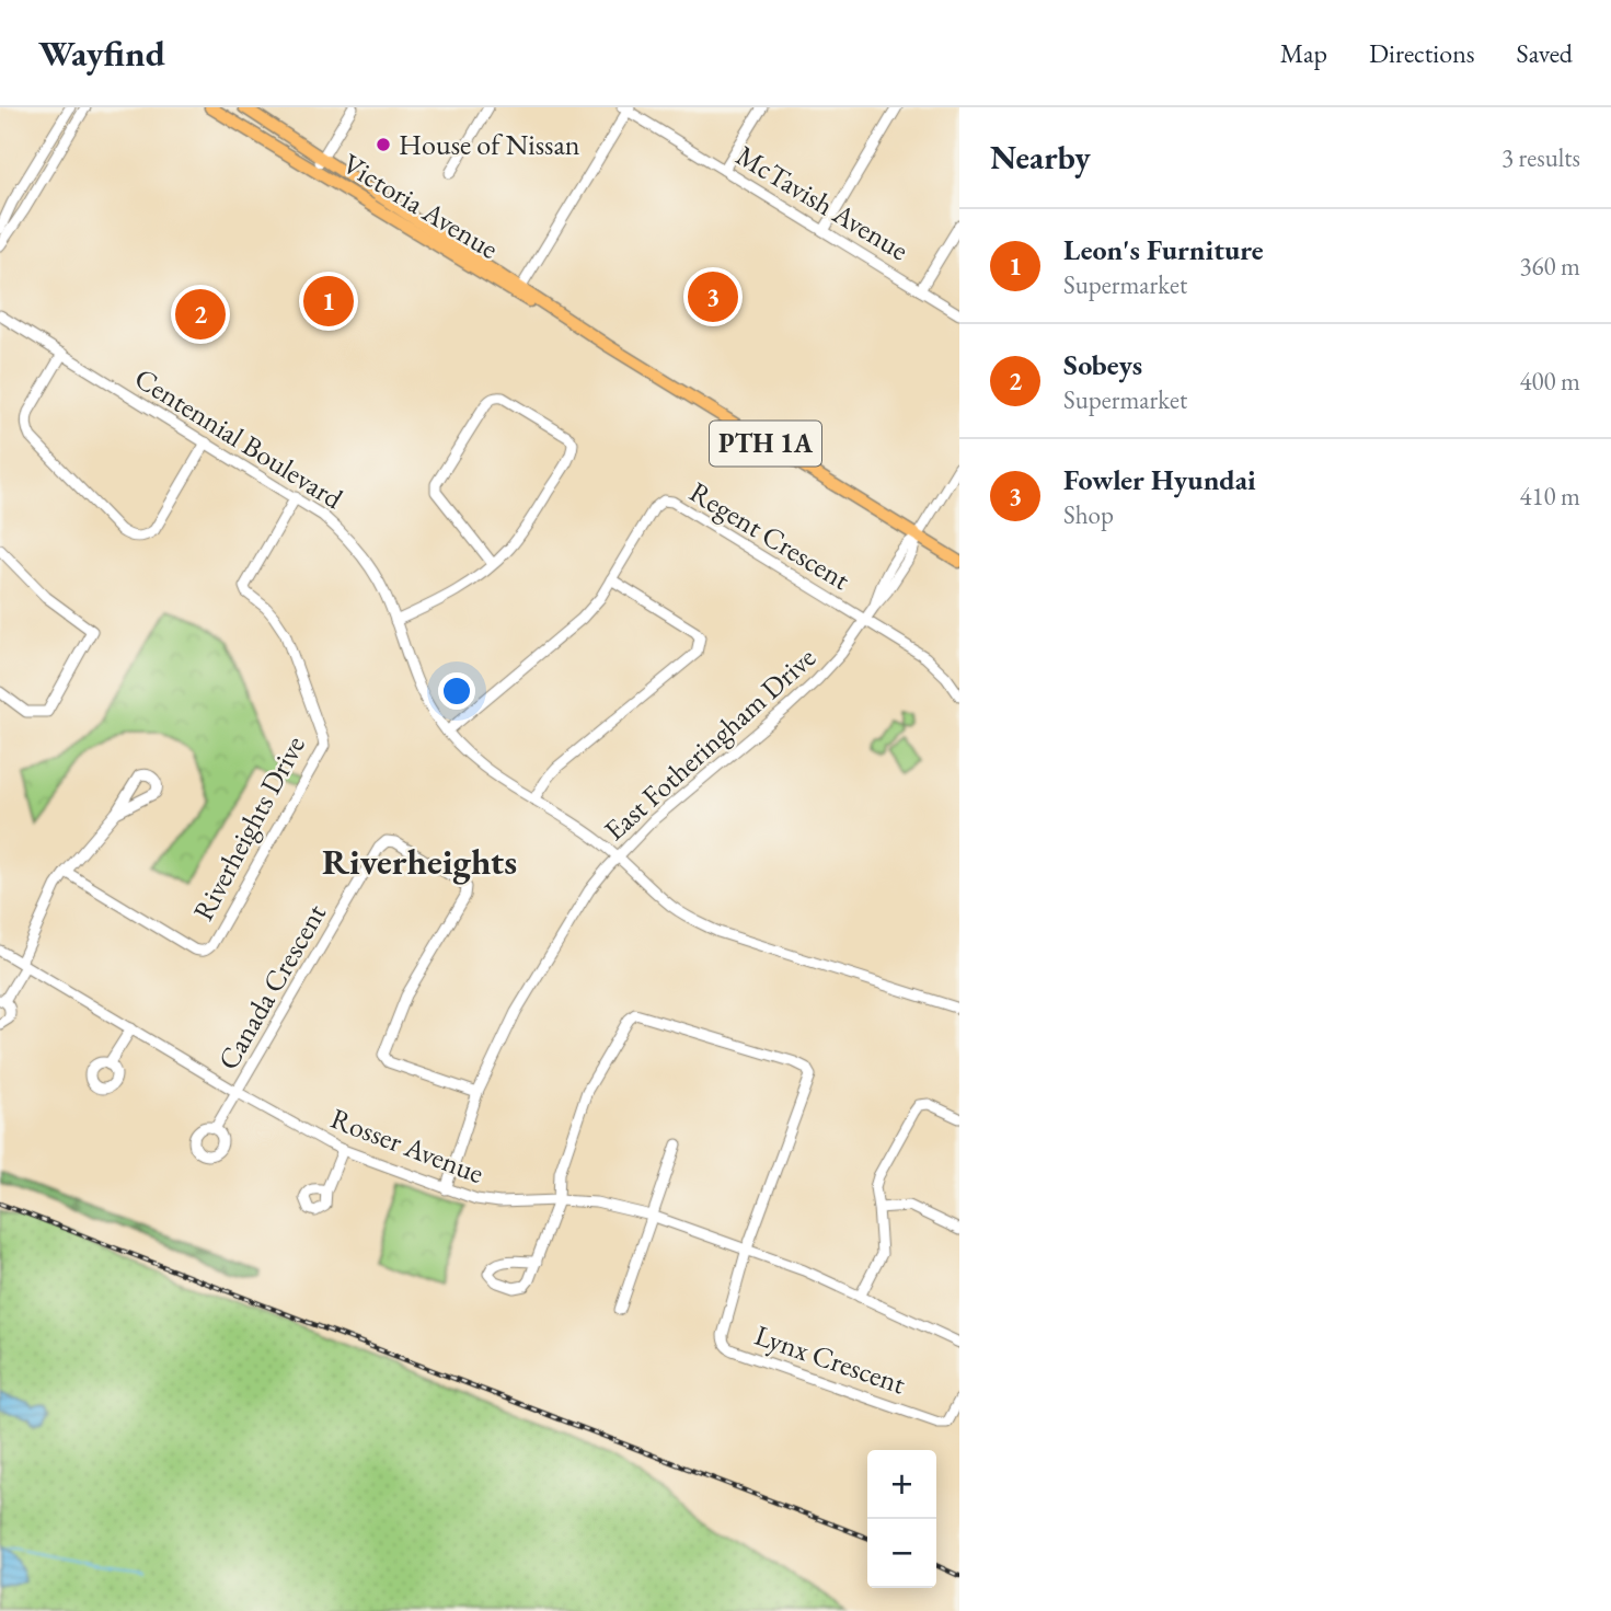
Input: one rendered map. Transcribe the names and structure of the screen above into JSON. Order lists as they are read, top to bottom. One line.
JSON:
{"streets":{"main road":["Victoria Avenue","PTH 1A"],"street":["McTavish Avenue","Centennial Boulevard","Regent Crescent","East Fotheringham Drive","Riverheights Drive","Canada Crescent","Rosser Avenue","Lynx Crescent"]},"crossings":[["Victoria Avenue","East Fotheringham Drive"],["Centennial Boulevard","Regent Crescent"],["Centennial Boulevard","East Fotheringham Drive"],["Centennial Boulevard","Riverheights Drive"],["Regent Crescent","East Fotheringham Drive"],["East Fotheringham Drive","Canada Crescent"],["East Fotheringham Drive","Rosser Avenue"],["Canada Crescent","Rosser Avenue"],["Rosser Avenue","Lynx Crescent"]],"districts":["Riverheights"],"places":["House of Nissan"],"page":{"header":"Wayfind","nav":["Map","Directions","Saved"],"heading":["Nearby","3 results"],"list":[{"mark":"1","name":"Leon's Furniture","note":"Supermarket","value":"360 m"},{"mark":"2","name":"Sobeys","note":"Supermarket","value":"400 m"},{"mark":"3","name":"Fowler Hyundai","note":"Shop","value":"410 m"}],"pins":["3","1","2"],"map_buttons":["+","−"]}}
